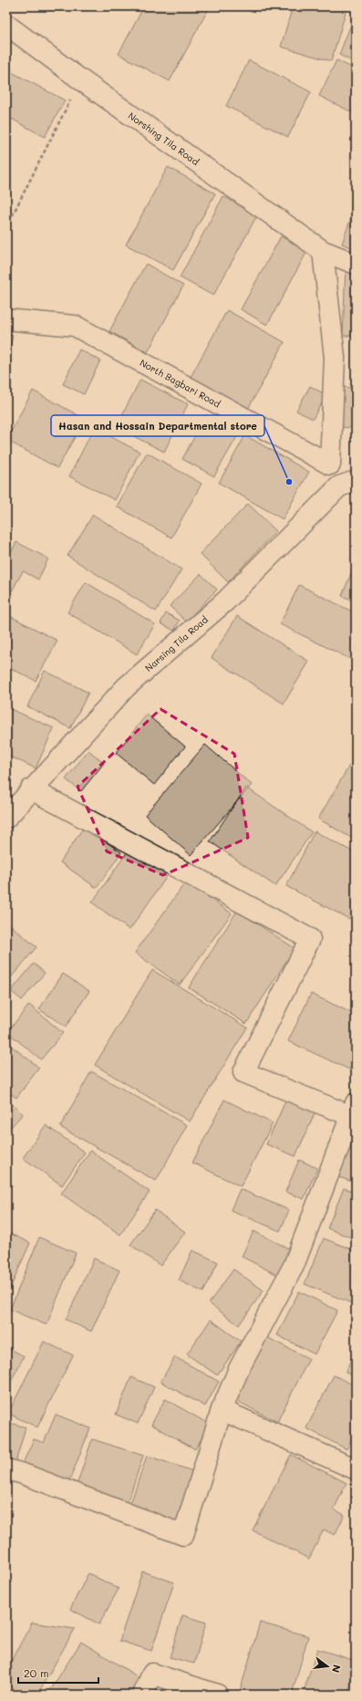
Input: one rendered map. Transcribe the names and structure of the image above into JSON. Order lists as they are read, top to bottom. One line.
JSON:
{"streets":{"street":["Norshing Tila Road","North Bagbari Road","Narsing Tila Road"]},"places":["Hasan and Hossain Departmental store"],"scale_bar":"20 m","north":"right"}
